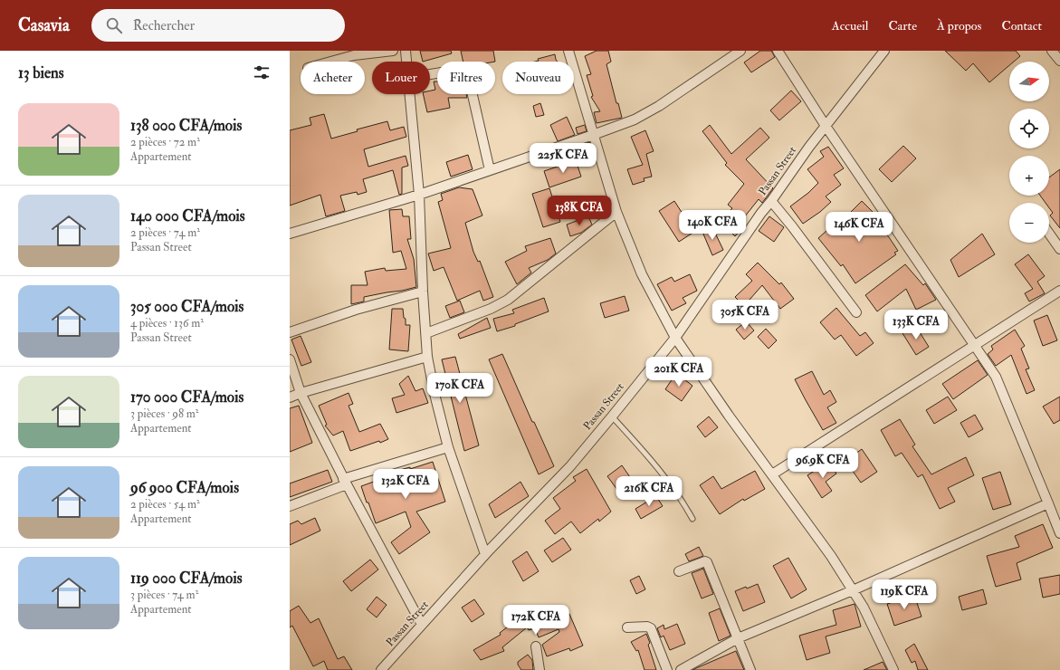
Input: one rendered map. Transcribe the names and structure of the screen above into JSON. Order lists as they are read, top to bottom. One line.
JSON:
{"streets":{"street":["Passan Street"]},"north":"right","page":{"header":"Casavia","search":"Rechercher","nav":["Accueil","Carte","À propos","Contact"],"heading":"13 biens","map_buttons":["+","−"],"chip":["Acheter","Louer","Filtres","Nouveau"],"list":[{"name":"138 000 CFA/mois","note":"2 pièces · 72 m² · Appartement"},{"name":"140 000 CFA/mois","note":"2 pièces · 74 m² · Passan Street"},{"name":"305 000 CFA/mois","note":"4 pièces · 136 m² · Passan Street"},{"name":"170 000 CFA/mois","note":"3 pièces · 98 m² · Appartement"},{"name":"96 900 CFA/mois","note":"2 pièces · 54 m² · Appartement"},{"name":"119 000 CFA/mois","note":"3 pièces · 74 m² · Appartement"}],"price":["225K CFA","138K CFA","140K CFA","146K CFA","305K CFA","133K CFA","201K CFA","170K CFA","96.9K CFA","132K CFA","216K CFA","119K CFA","172K CFA"]}}
